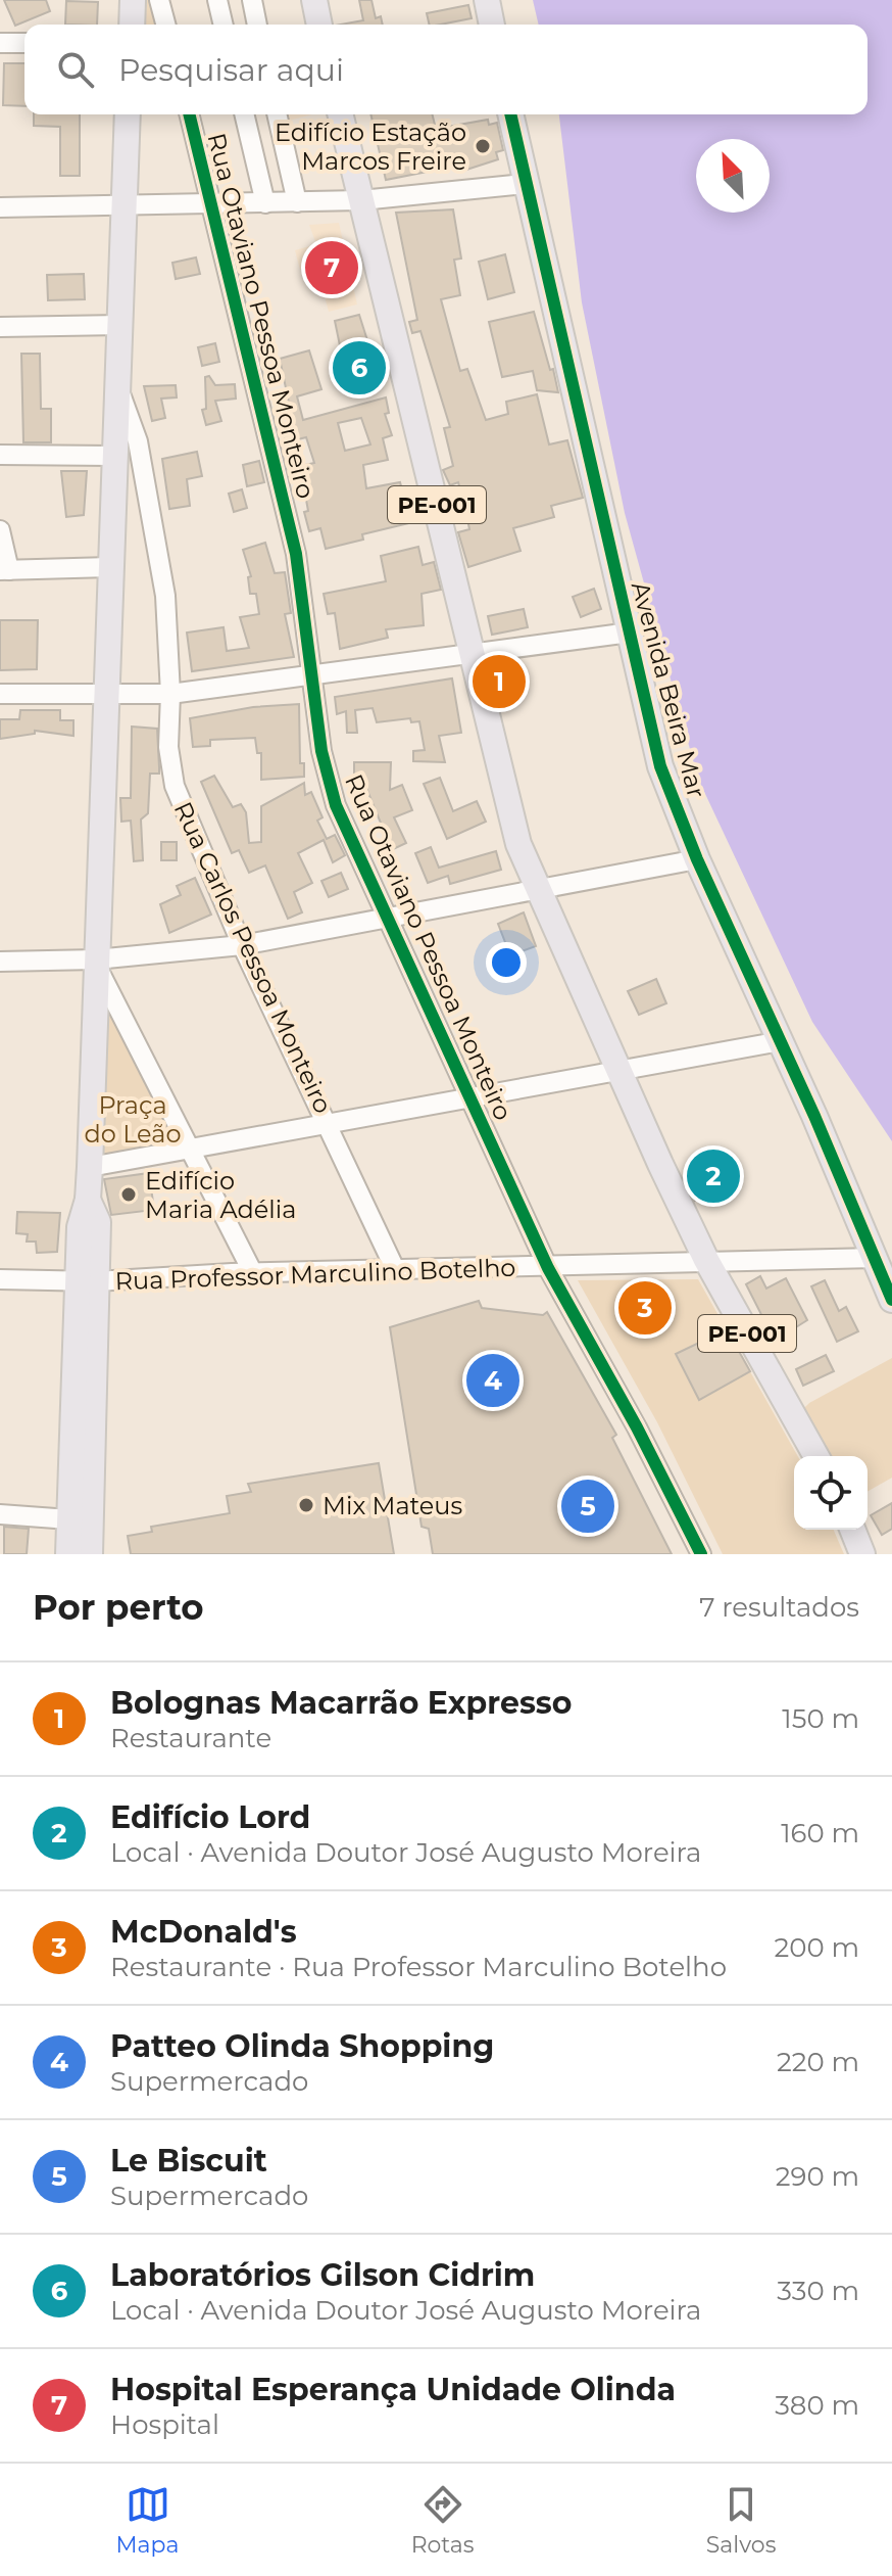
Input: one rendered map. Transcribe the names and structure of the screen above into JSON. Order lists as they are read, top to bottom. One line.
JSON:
{"streets":{"main road":["PE-001","Avenida Beira Mar"],"street":["Rua Otaviano Pessoa Monteiro","Rua Carlos Pessoa Monteiro","Rua Professor Marculino Botelho"]},"crossings":[["Rua Otaviano Pessoa Monteiro","Rua Professor Marculino Botelho"],["PE-001","Rua Professor Marculino Botelho"],["Avenida Beira Mar","Rua Professor Marculino Botelho"],["Rua Carlos Pessoa Monteiro","Rua Professor Marculino Botelho"]],"parks":["Praça do Leão"],"places":["Edifício Estação Marcos Freire","Edifício Maria Adélia","Mix Mateus"],"north":"top left","page":{"search":"Pesquisar aqui","pins":["7","6","1","2","3","4","5"],"heading":["Por perto","7 resultados"],"list":[{"mark":"1","name":"Bolognas Macarrão Expresso","note":"Restaurante","value":"150 m"},{"mark":"2","name":"Edifício Lord","note":"Local · Avenida Doutor José Augusto Moreira","value":"160 m"},{"mark":"3","name":"McDonald's","note":"Restaurante · Rua Professor Marculino Botelho","value":"200 m"},{"mark":"4","name":"Patteo Olinda Shopping","note":"Supermercado","value":"220 m"},{"mark":"5","name":"Le Biscuit","note":"Supermercado","value":"290 m"},{"mark":"6","name":"Laboratórios Gilson Cidrim","note":"Local · Avenida Doutor José Augusto Moreira","value":"330 m"},{"mark":"7","name":"Hospital Esperança Unidade Olinda","note":"Hospital","value":"380 m"}],"nav":["Mapa","Rotas","Salvos"]}}
